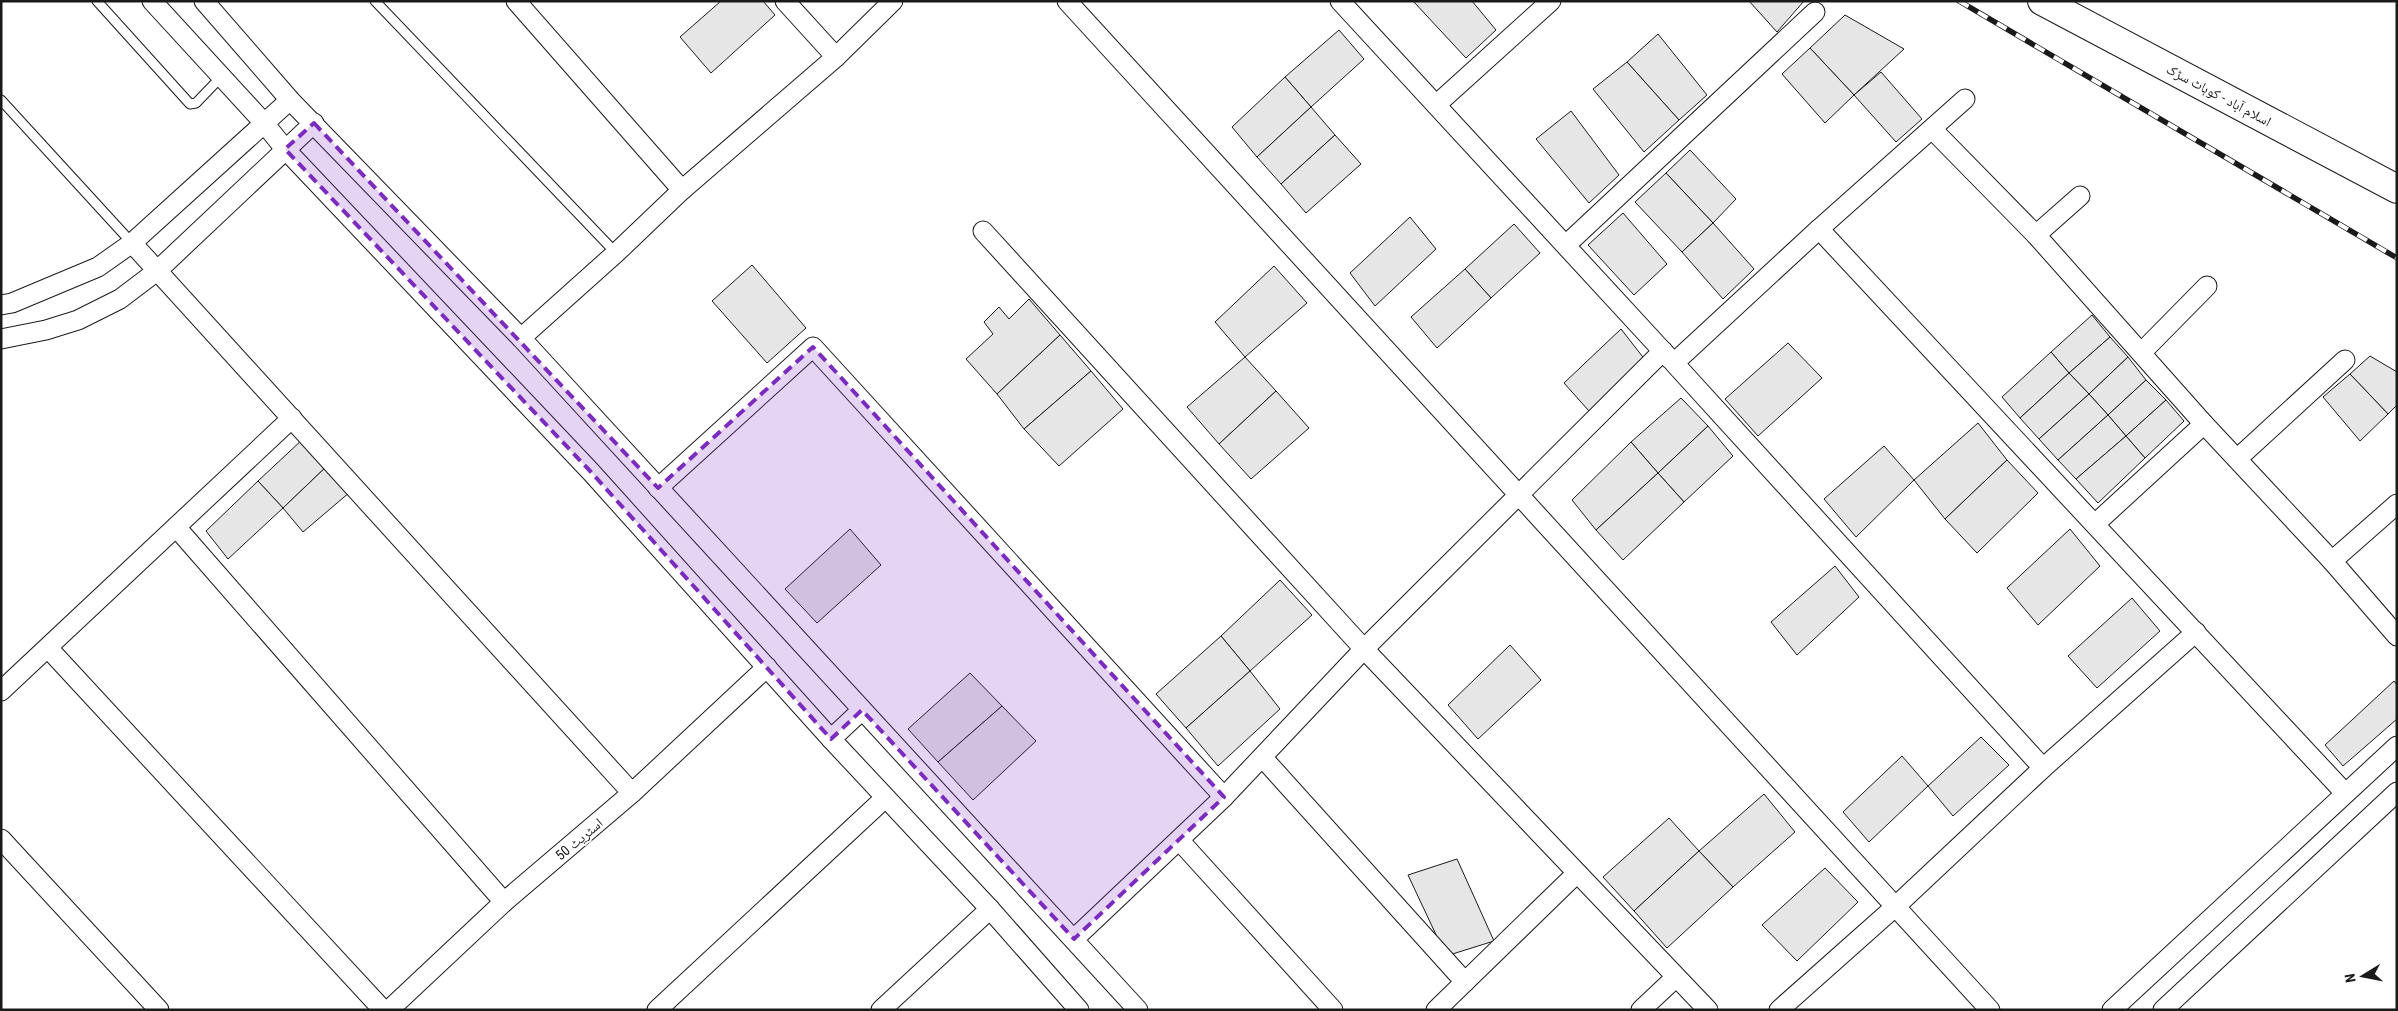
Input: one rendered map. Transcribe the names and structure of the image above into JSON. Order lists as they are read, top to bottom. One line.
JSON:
{"streets":{"highway":["اسلام آباد - کوہاٹ سڑک"],"street":["اسٹریٹ 50"]},"north":"left"}
